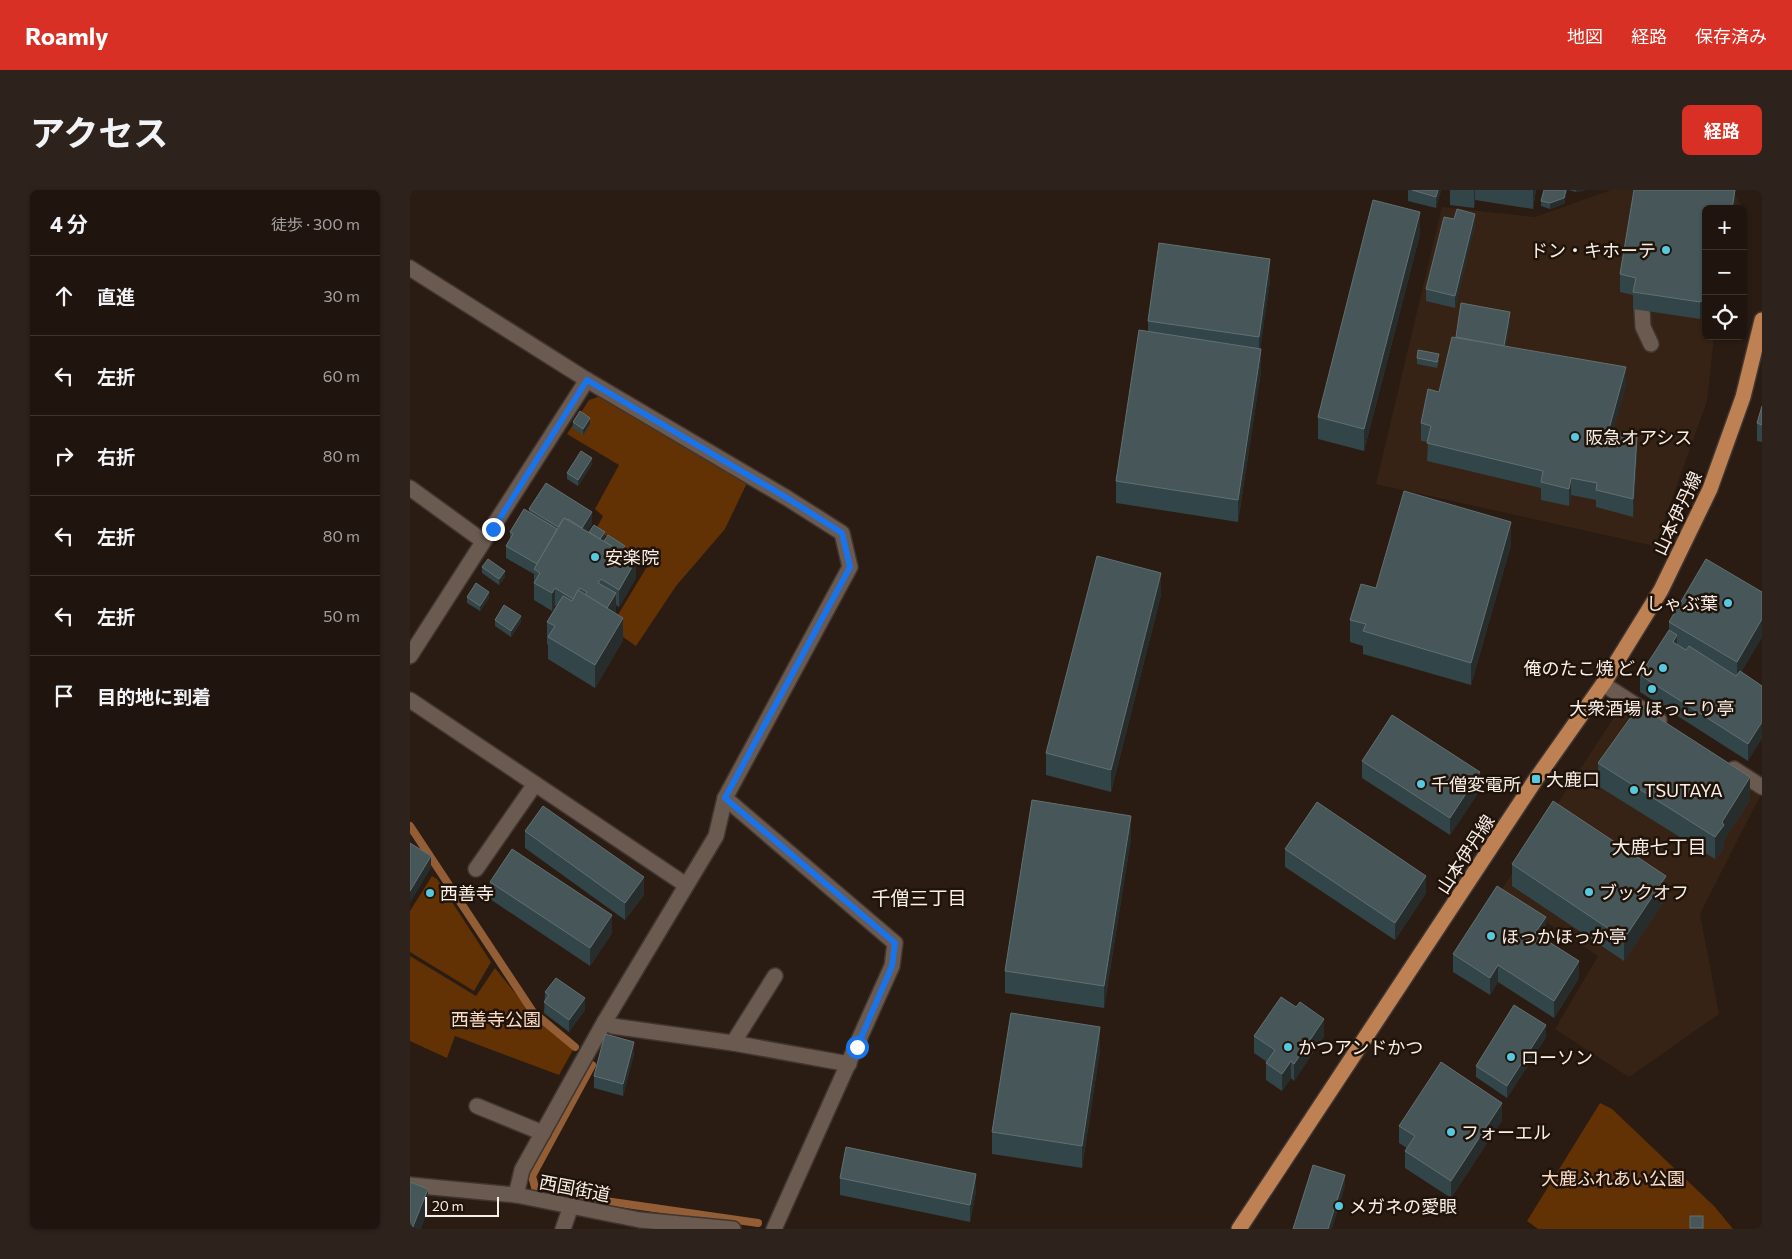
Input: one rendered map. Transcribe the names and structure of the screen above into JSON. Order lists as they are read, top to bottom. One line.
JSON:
{"streets":{"main road":["山本伊丹線"],"street":["西国街道"]},"districts":["大鹿七丁目","千僧三丁目"],"parks":["西善寺公園","大鹿ふれあい公園"],"places":{"other":["ドン・キホーテ","阪急オアシス","安楽院","しゃぶ葉","俺のたこ焼 どん","大衆酒場 ほっこり亭","千僧変電所","TSUTAYA","ブックオフ","西善寺","ほっかほっか亭","かつアンドかつ","ローソン","フォーエル","メガネの愛眼"],"transit":["大鹿口"]},"scale_bar":"20 m","page":{"header":"Roamly","nav":["地図","経路","保存済み"],"title":"アクセス","buttons":"経路","heading":["4 分","徒歩 · 300 m"],"map_buttons":["+","−"],"list":[["直進","30 m"],["左折","60 m"],["右折","80 m"],["左折","80 m"],["左折","50 m"],"目的地に到着"],"scale":"20 m"}}
